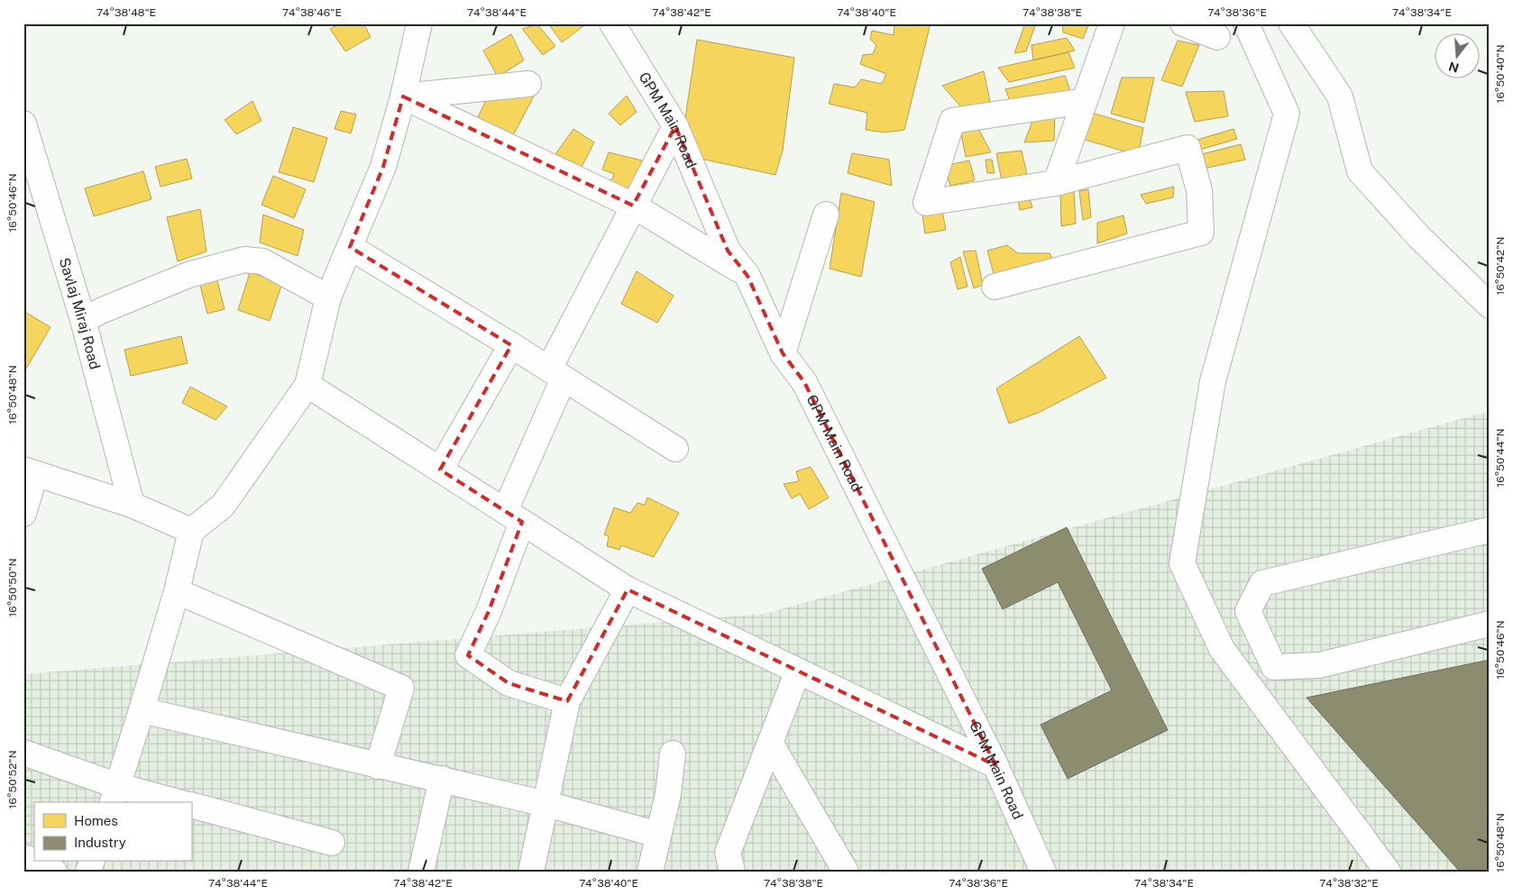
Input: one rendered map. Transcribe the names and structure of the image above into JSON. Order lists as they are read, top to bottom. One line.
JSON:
{"streets":{"street":["GPM Main Road","Savlaj Miraj Road"]},"legend":["Homes","Industry"],"north":"bottom","coordinates":["74°38'48\"E","74°38'46\"E","74°38'44\"E","74°38'42\"E","74°38'40\"E","74°38'38\"E","74°38'36\"E","74°38'34\"E","16°50'40\"N","16°50'46\"N","16°50'42\"N","16°50'48\"N","16°50'44\"N","16°50'50\"N","16°50'52\"N","74°38'32\"E"]}
